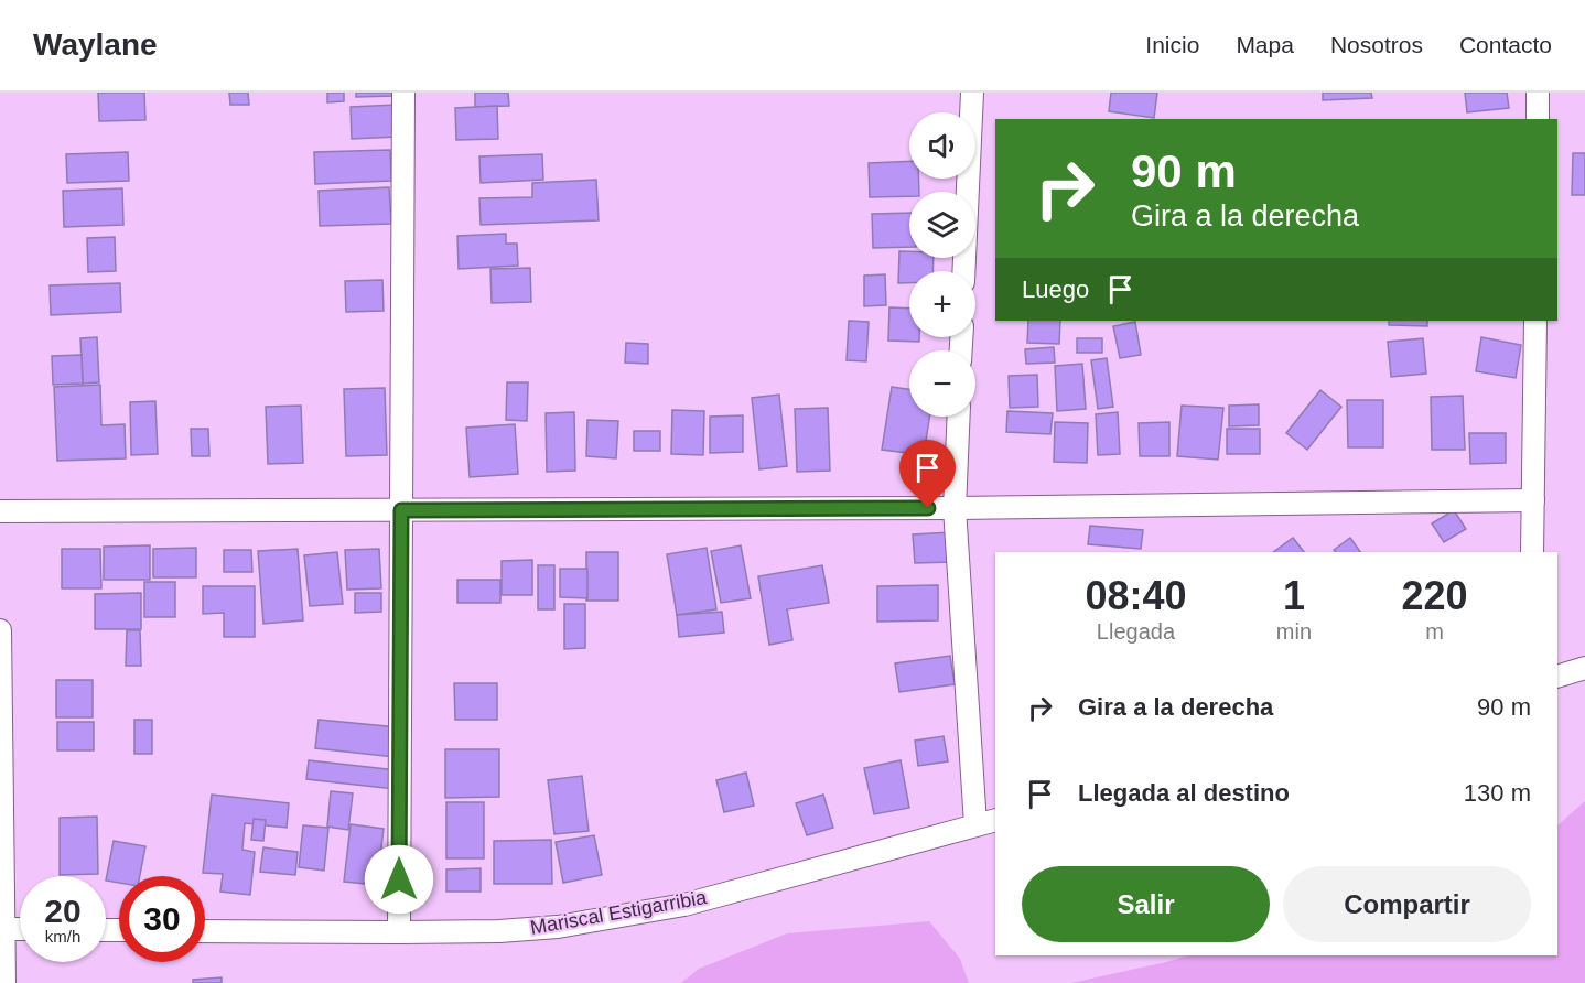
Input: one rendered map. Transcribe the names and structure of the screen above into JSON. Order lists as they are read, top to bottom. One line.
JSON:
{"streets":{"street":["Mariscal Estigarribia"]},"page":{"header":"Waylane","nav":["Inicio","Mapa","Nosotros","Contacto"],"map_buttons":["+","−"],"turn":["90 m","Gira a la derecha"],"then":"Luego","eta":["08:40","Llegada","1","min","220","m"],"list":[{"name":"Gira a la derecha","value":"90 m"},{"name":"Llegada al destino","value":"130 m"}],"buttons":["Salir","Compartir"],"speed":"20 km/h","limit":"30"}}
